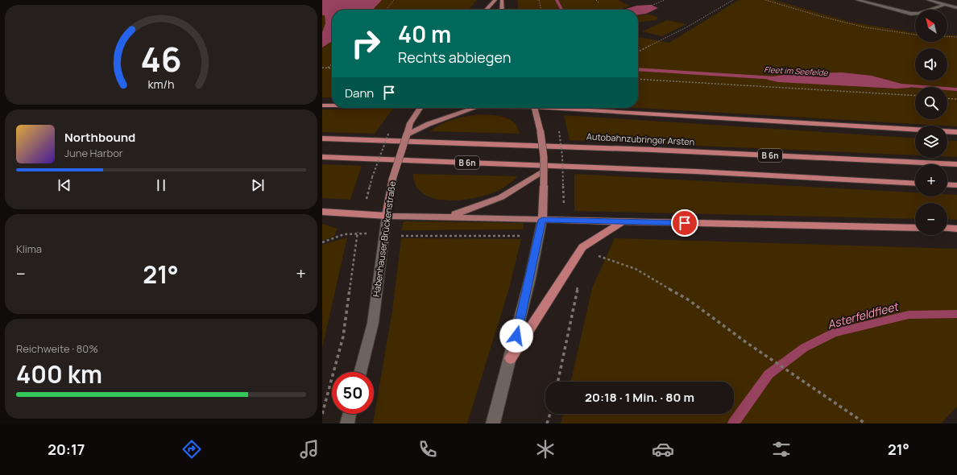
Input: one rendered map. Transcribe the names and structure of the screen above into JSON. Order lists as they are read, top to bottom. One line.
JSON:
{"streets":{"highway":["Autobahnzubringer Arsten","B 6n"],"main road":["Habenhauser Brückenstraße"]},"water":["Fleet im Seefelde","Asterfeldfleet"],"north":"top left","page":{"map_buttons":["+","−"],"turn":["40 m","Rechts abbiegen"],"then":"Dann","song":["Northbound","June Harbor"],"tile":["Klima",["Reichweite · 80%","400 km"]],"heat":["−","21°","+"],"limit":"50","trip":"20:18 · 1 Min. · 80 m","tabs":["20:17","21°"],"gauge":["46","km/h"]}}
